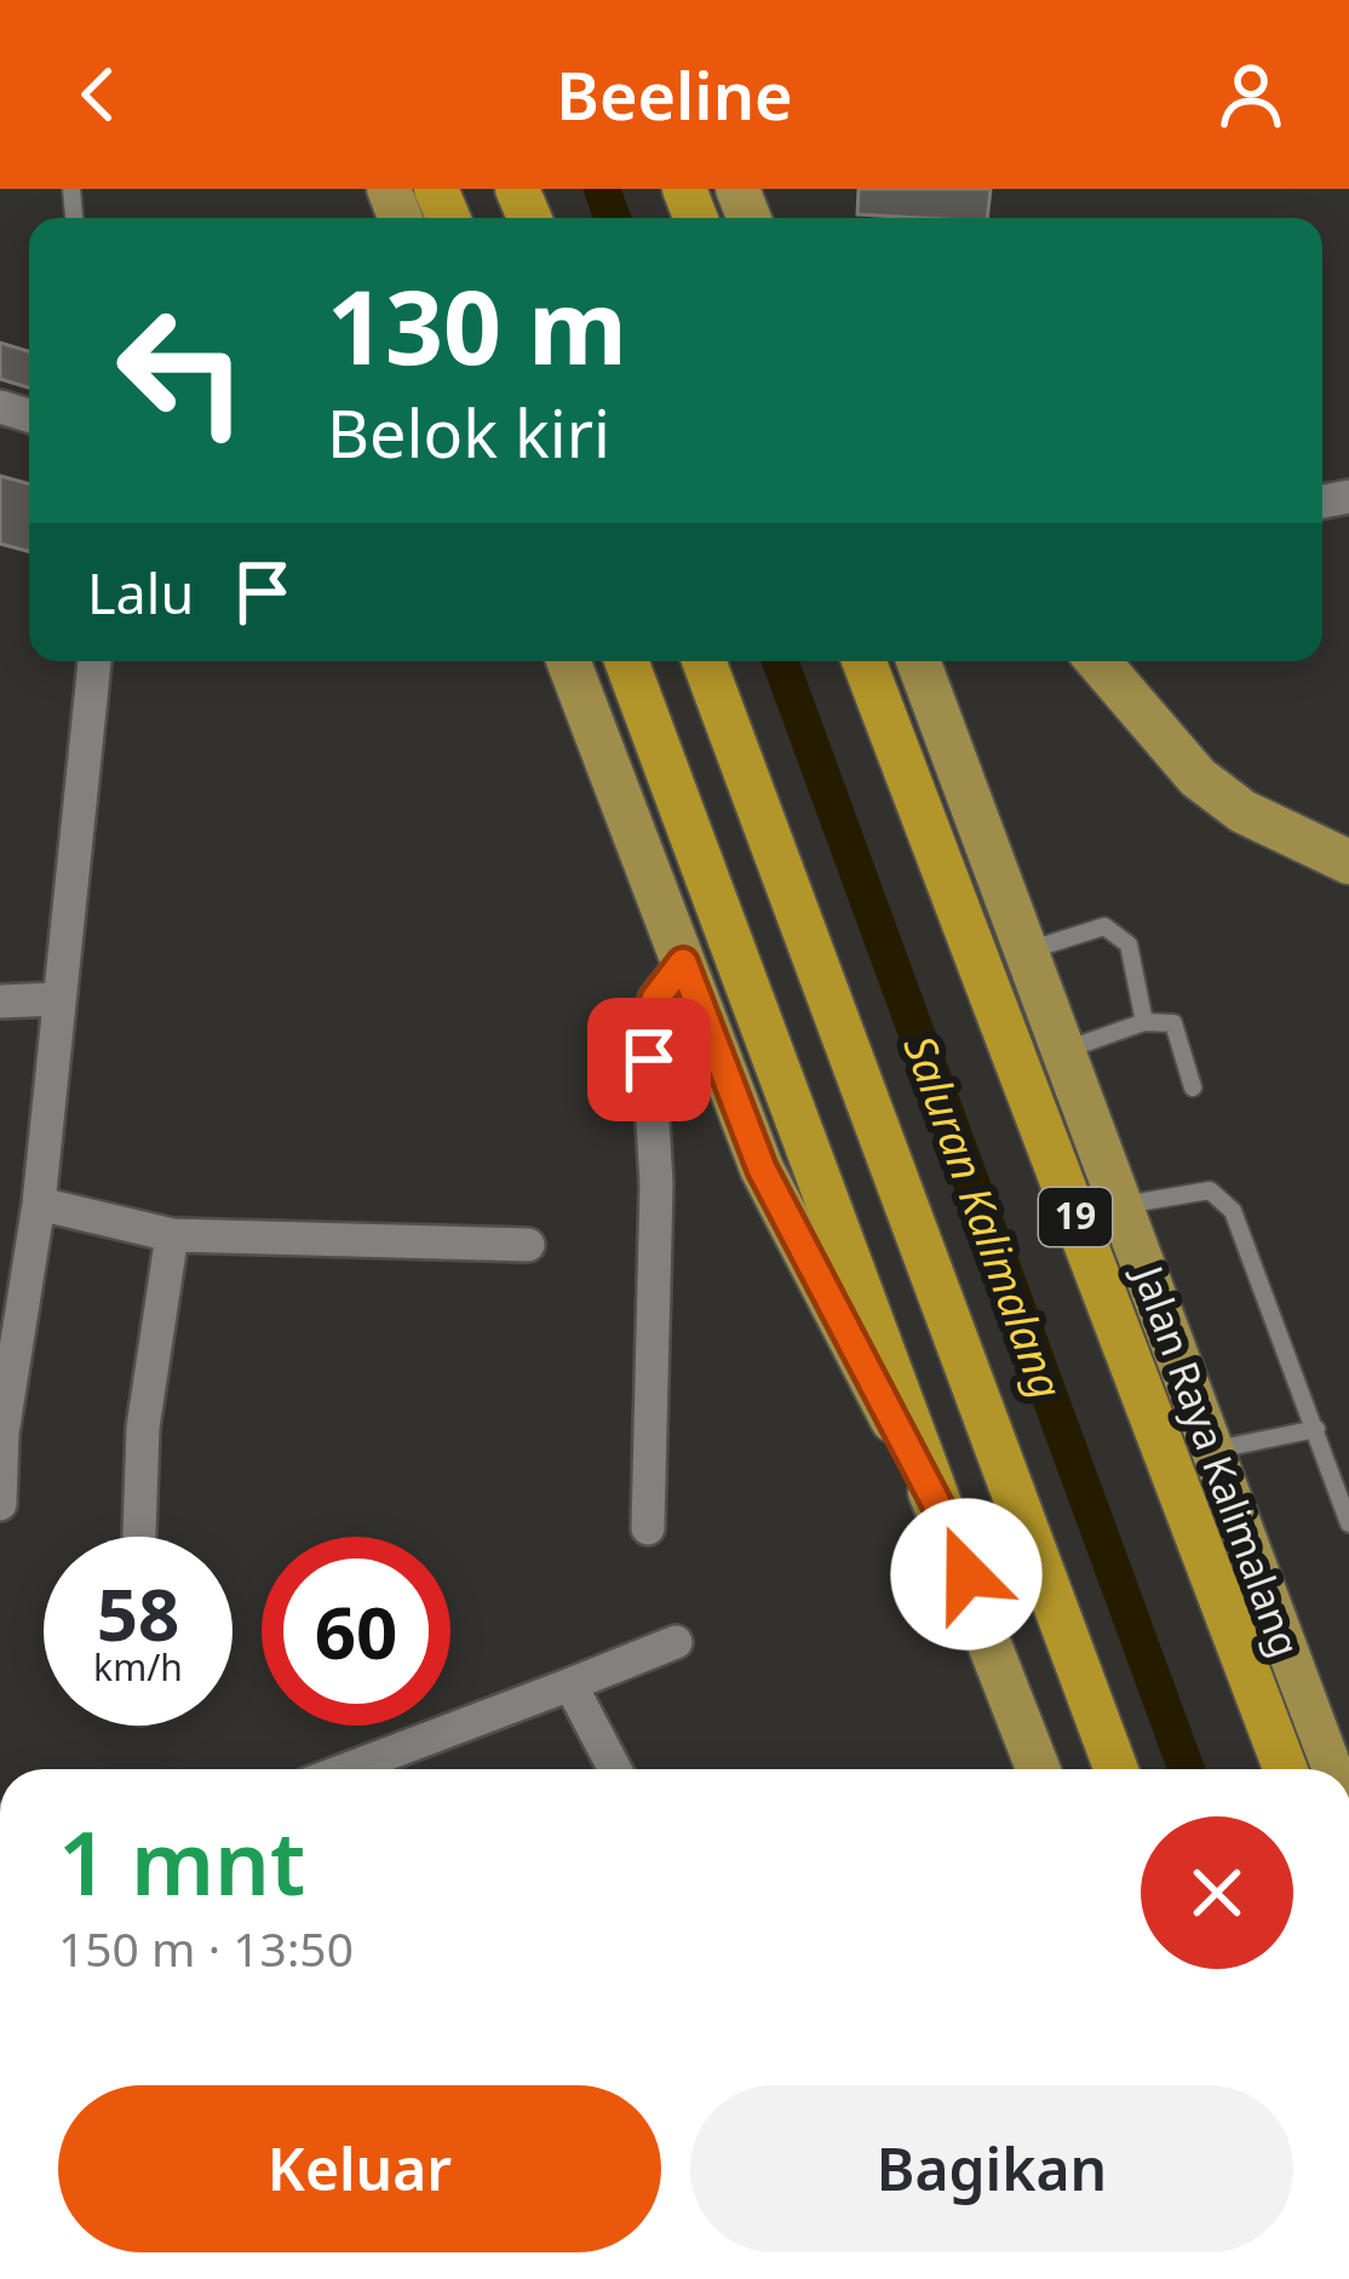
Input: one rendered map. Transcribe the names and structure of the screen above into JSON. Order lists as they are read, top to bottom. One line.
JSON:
{"streets":{"highway":["19"],"main road":["Jalan Raya Kalimalang"]},"water":["Saluran Kalimalang"],"page":{"header":"Beeline","turn":["130 m","Belok kiri"],"then":"Lalu","speed":"58 km/h","limit":"60","heading":["1 mnt","150 m · 13:50"],"buttons":["Keluar","Bagikan"]}}
